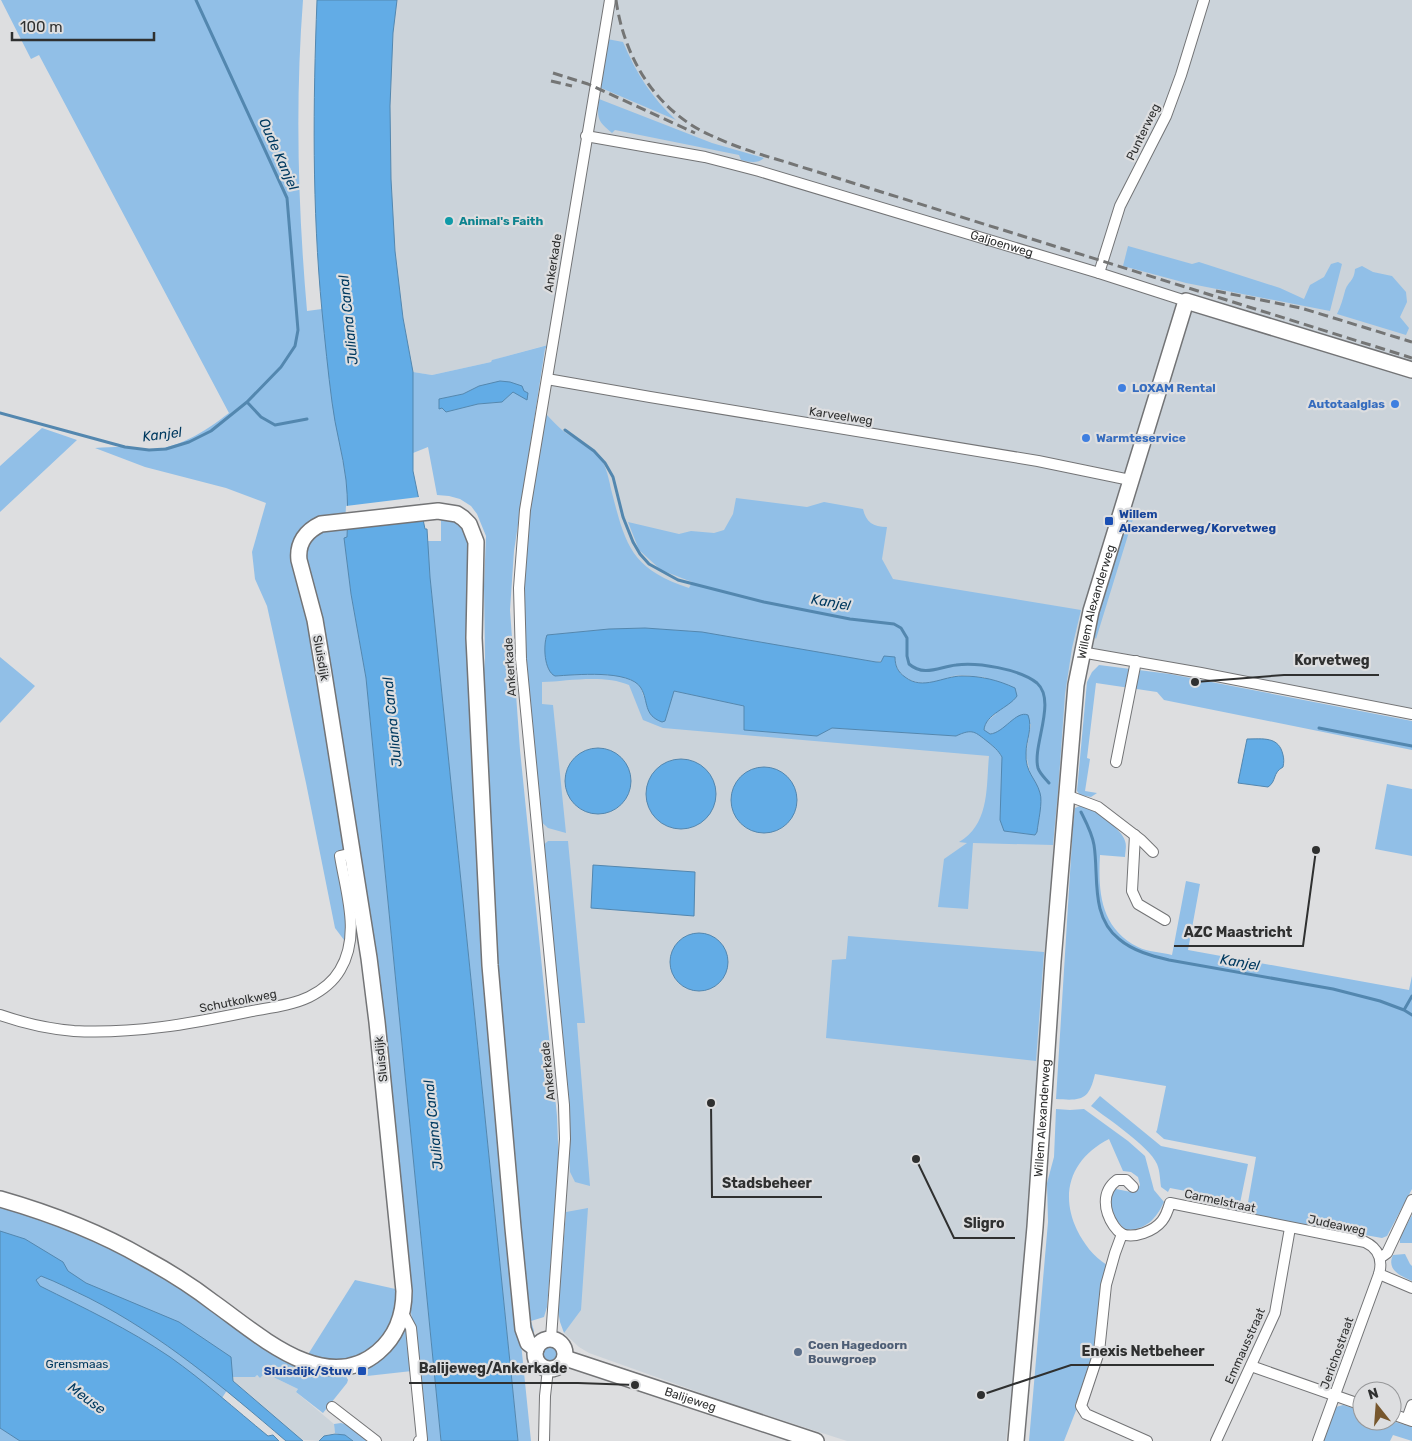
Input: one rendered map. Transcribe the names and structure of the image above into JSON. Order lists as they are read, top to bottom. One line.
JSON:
{"streets":{"street":["Punterweg","Galjoenweg","Ankerkade","Karveelweg","Willem Alexanderweg","Sluisdijk","Schutkolkweg","Carmelstraat","Judeaweg","Emmausstraat","Jerichostraat","Balijeweg"]},"crossings":[["Punterweg","Galjoenweg"],["Galjoenweg","Ankerkade"],["Galjoenweg","Willem Alexanderweg"],["Ankerkade","Karveelweg"],["Ankerkade","Sluisdijk"],["Ankerkade","Balijeweg"],["Karveelweg","Willem Alexanderweg"],["Sluisdijk","Schutkolkweg"],["Sluisdijk","Balijeweg"],["Carmelstraat","Judeaweg"],["Carmelstraat","Emmausstraat"],["Judeaweg","Emmausstraat"]],"water":["Oude Kanjel","Juliana Canal","Kanjel","Meuse"],"parks":["Grensmaas"],"places":{"other":["Animal's Faith","LOXAM Rental","Autotaalglas","Warmteservice","Korvetweg","AZC Maastricht","Stadsbeheer","Sligro","Coen Hagedoorn Bouwgroep","Balijeweg/Ankerkade","Enexis Netbeheer"],"transit":["Willem Alexanderweg/Korvetweg","Sluisdijk/Stuw"]},"scale_bar":"100 m","north":"top"}
